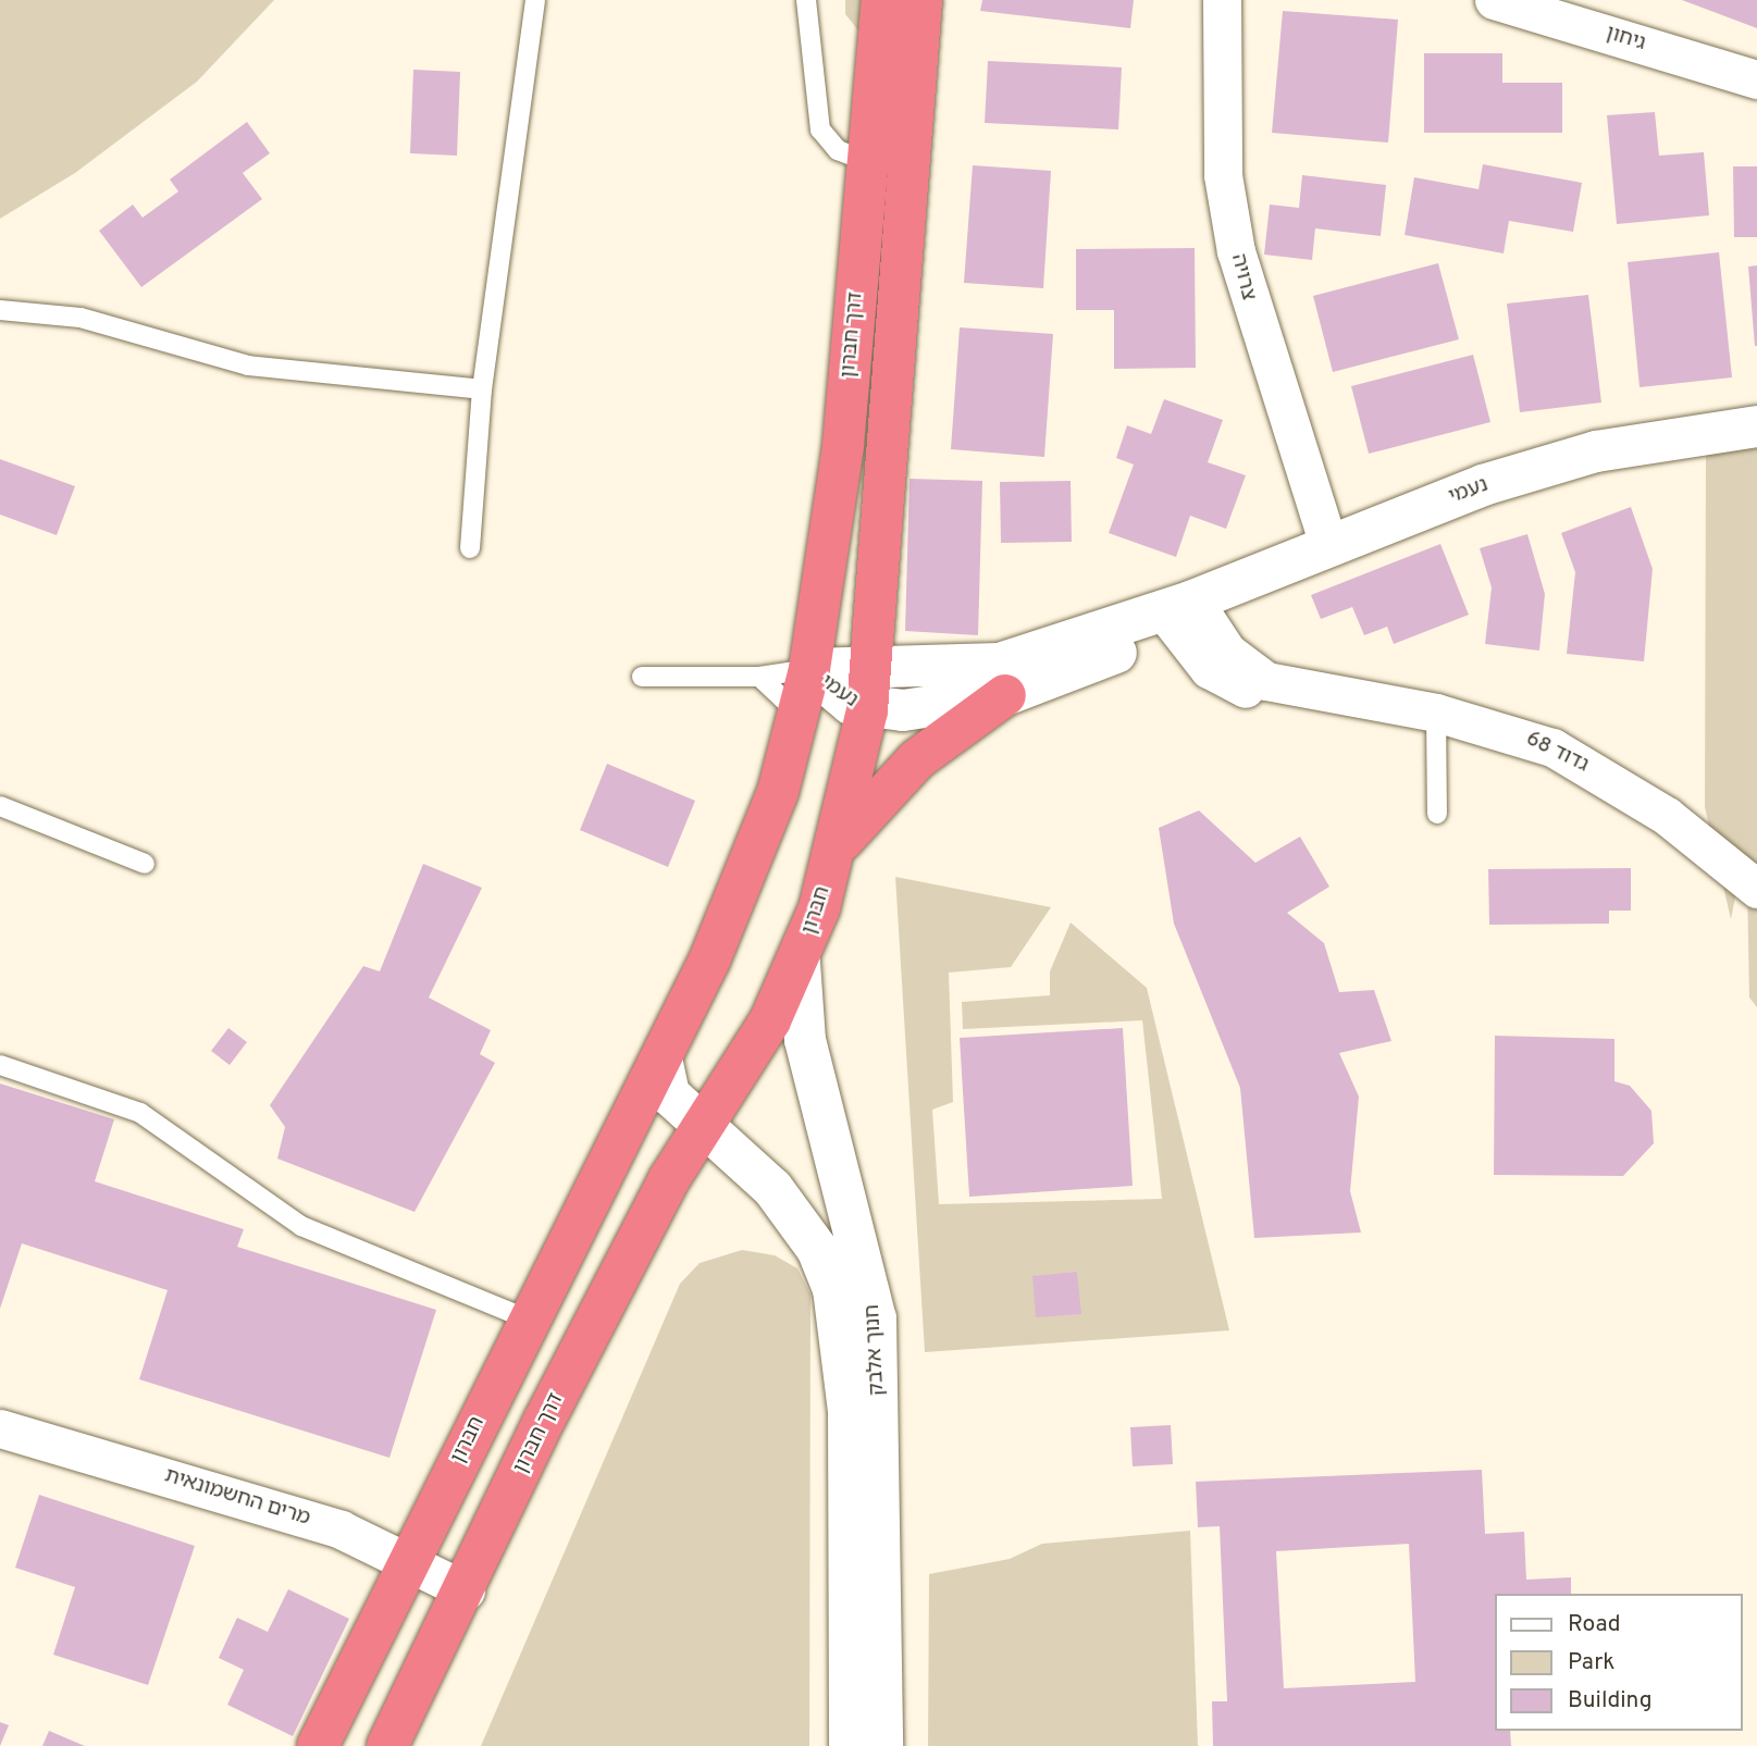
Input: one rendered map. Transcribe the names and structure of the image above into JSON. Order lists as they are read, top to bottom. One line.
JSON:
{"streets":{"highway":["דרך חברון","חברון"],"street":["גיחון","צרויה","נעמי","גדוד 68","חנוך אלבק","מרים החשמונאית"]},"crossings":[["צרויה","נעמי"],["דרך חברון","נעמי"],["דרך חברון","חברון"],["דרך חברון","חנוך אלבק"],["דרך חברון","מרים החשמונאית"],["נעמי","גדוד 68"],["נעמי","חברון"],["חברון","חנוך אלבק"],["חברון","מרים החשמונאית"]],"legend":["Road","Park","Building"]}
